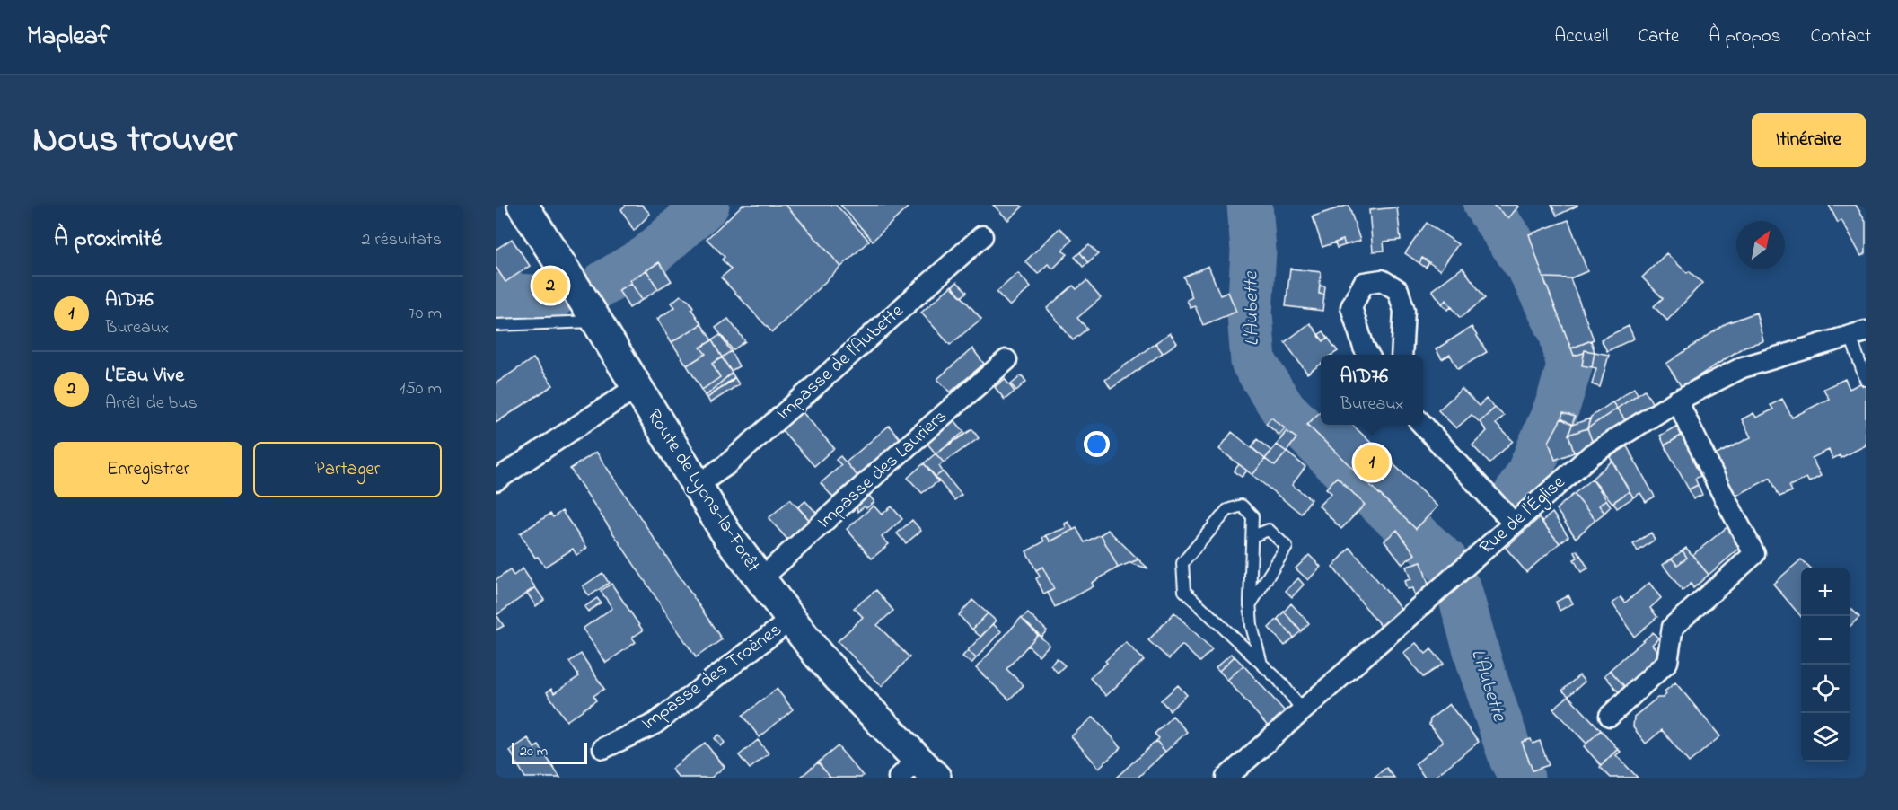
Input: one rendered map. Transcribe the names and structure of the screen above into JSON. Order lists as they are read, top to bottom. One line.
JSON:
{"streets":{"main road":["Route de Lyons-la-Forêt"],"street":["Impasse de l'Aubette","Impasse des Lauriers","Rue de l'Église","Impasse des Troènes"]},"crossings":[["Impasse de l'Aubette","Route de Lyons-la-Forêt"],["Impasse des Lauriers","Route de Lyons-la-Forêt"],["Route de Lyons-la-Forêt","Impasse des Troènes"]],"water":["L'Aubette"],"scale_bar":"20 m","north":"top right","page":{"header":"Mapleaf","nav":["Accueil","Carte","À propos","Contact"],"title":"Nous trouver","buttons":["Itinéraire",["Enregistrer","Partager"]],"heading":["À proximité","2 résultats"],"pins":["2","1"],"list":[{"mark":"1","name":"AID76","note":"Bureaux","value":"70 m"},{"mark":"2","name":"L'Eau Vive","note":"Arrêt de bus","value":"150 m"}],"popup":["AID76","Bureaux"],"map_buttons":["+","−"],"scale":"20 m"}}
